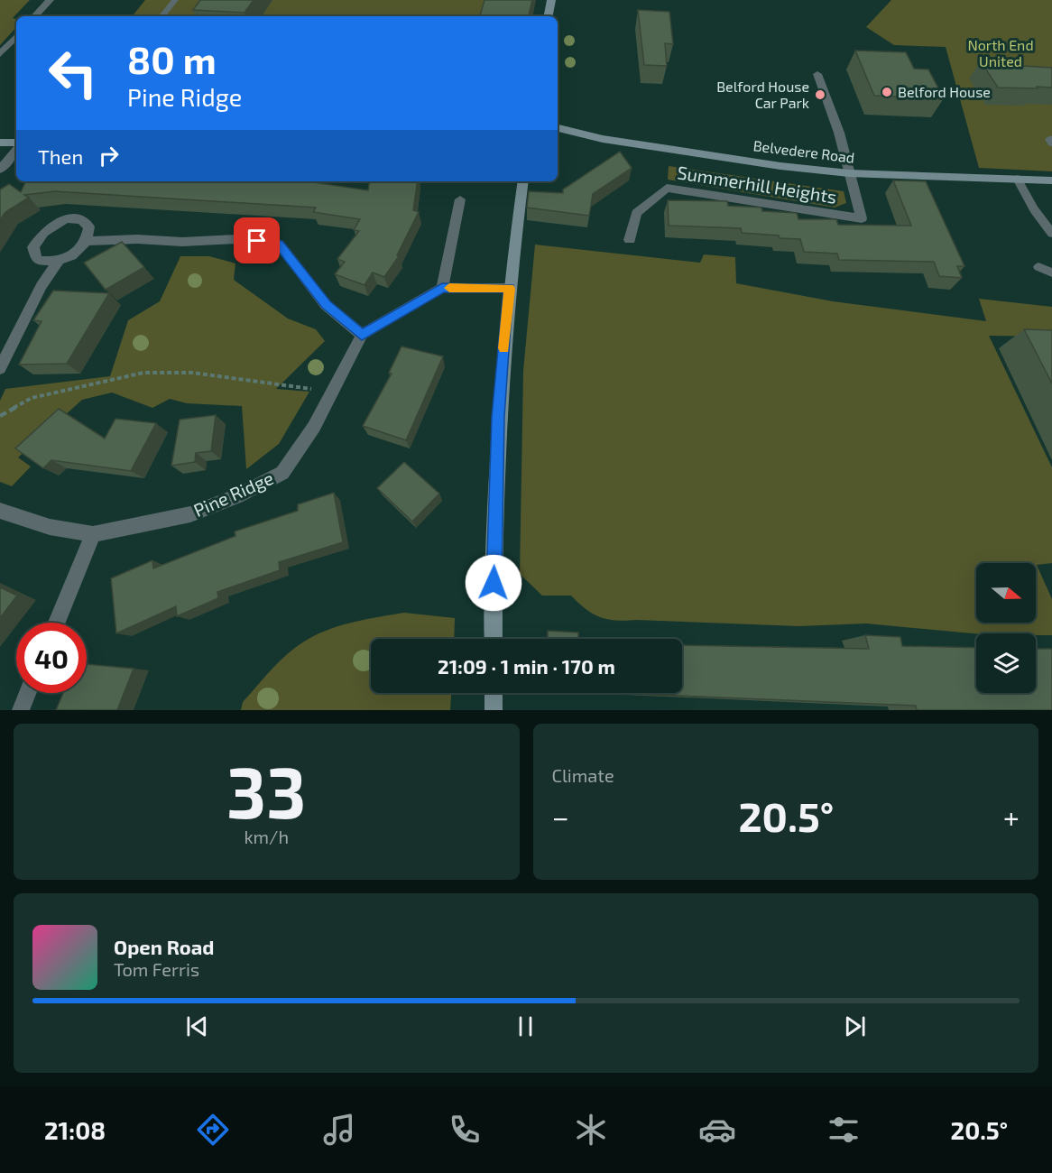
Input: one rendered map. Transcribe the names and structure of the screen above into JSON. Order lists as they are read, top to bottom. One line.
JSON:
{"streets":{"street":["Belvedere Road","Summerhill Heights","Pine Ridge"]},"crossings":[["Belvedere Road","Summerhill Heights"]],"parks":["North End United"],"places":["Belford House","Belford House Car Park"],"north":"right","page":{"turn":["80 m","Pine Ridge"],"then":"Then","limit":"40","trip":"21:09 · 1 min · 170 m","tile":[["33","km/h"],"Climate"],"heat":["−","20.5°","+"],"song":["Open Road","Tom Ferris"],"tabs":["21:08","20.5°"]}}
